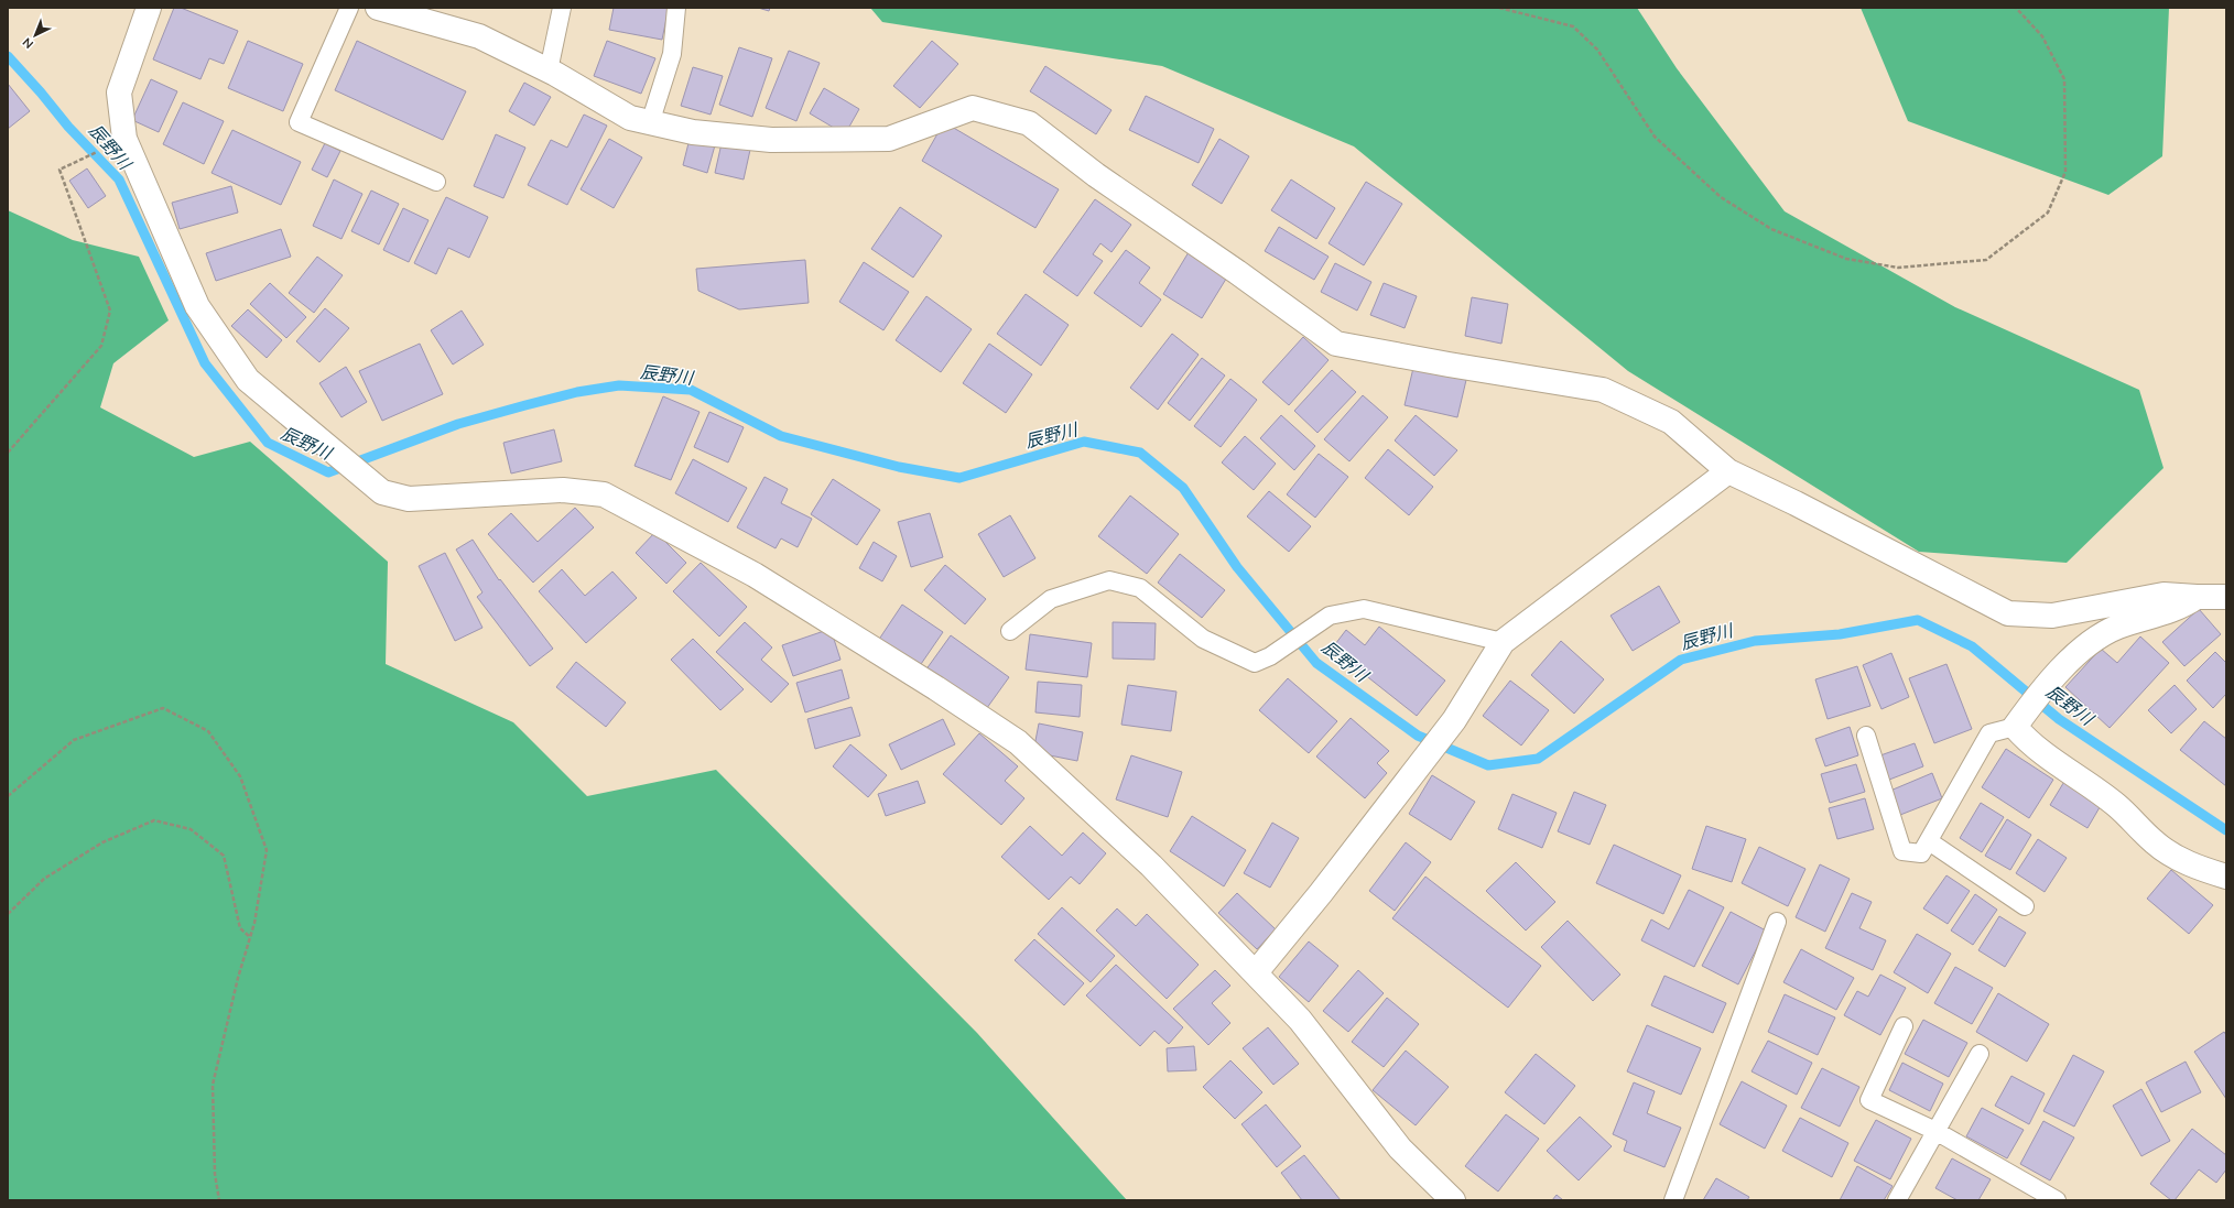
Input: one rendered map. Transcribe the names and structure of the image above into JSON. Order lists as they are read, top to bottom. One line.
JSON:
{"water":["辰野川"],"north":"bottom left"}
